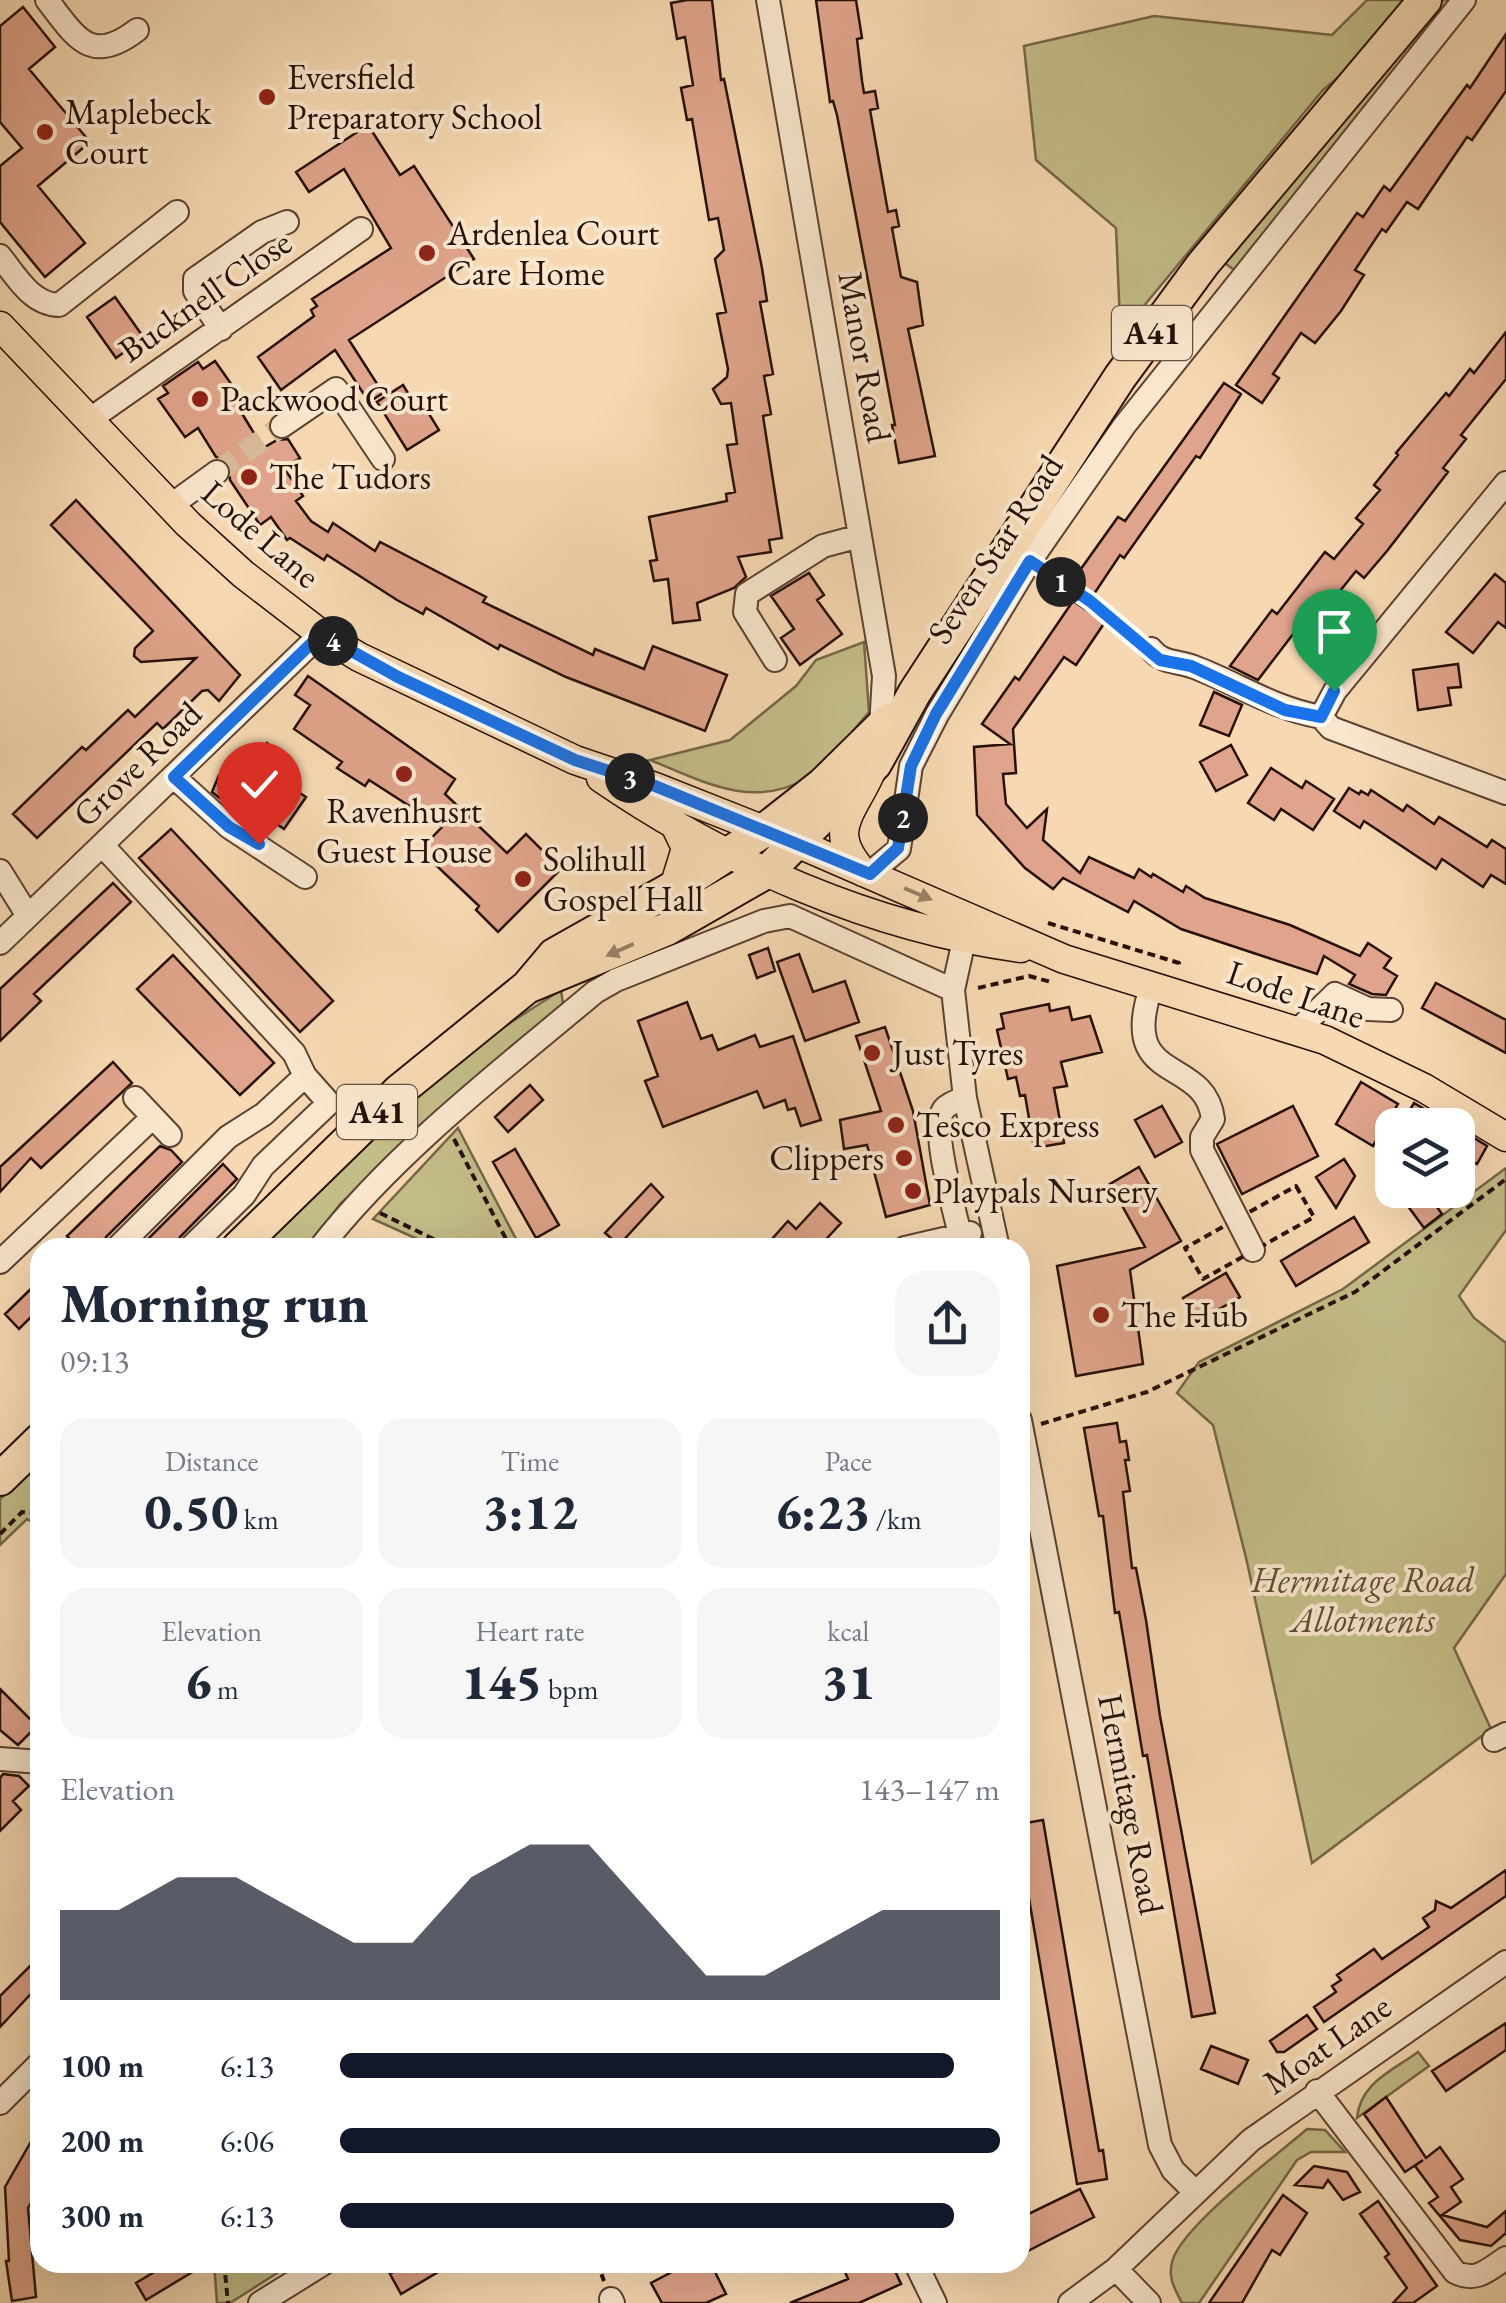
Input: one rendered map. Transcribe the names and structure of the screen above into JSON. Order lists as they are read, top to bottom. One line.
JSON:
{"streets":{"highway":["A41","Seven Star Road"],"main road":["Lode Lane"],"street":["Bucknell Close","Manor Road","Grove Road","Hermitage Road","Moat Lane"]},"crossings":[["Bucknell Close","Lode Lane"],["A41","Lode Lane"],["A41","Seven Star Road"],["Manor Road","Seven Star Road"],["Lode Lane","Seven Star Road"],["Lode Lane","Grove Road"],["Hermitage Road","Moat Lane"]],"parks":["Hermitage Road Allotments"],"places":["Eversfield Preparatory School","Maplebeck Court","Ardenlea Court Care Home","Packwood Court","The Tudors","Ravenhusrt Guest House","Solihull Gospel Hall","Just Tyres","Tesco Express","Clippers","Playpals Nursery","The Hub"],"page":{"pins":["1","4","3","2"],"heading":["Morning run","09:13"],"stats":[["Distance","0.50 km"],["Time","3:12"],["Pace","6:23 /km"],["Elevation","6 m"],["Heart rate","145 bpm"],["kcal","31"]],"chart":["Elevation","143–147 m"],"list":[{"name":"100 m","note":"6:13"},{"name":"200 m","note":"6:06"},{"name":"300 m","note":"6:13"}]}}
